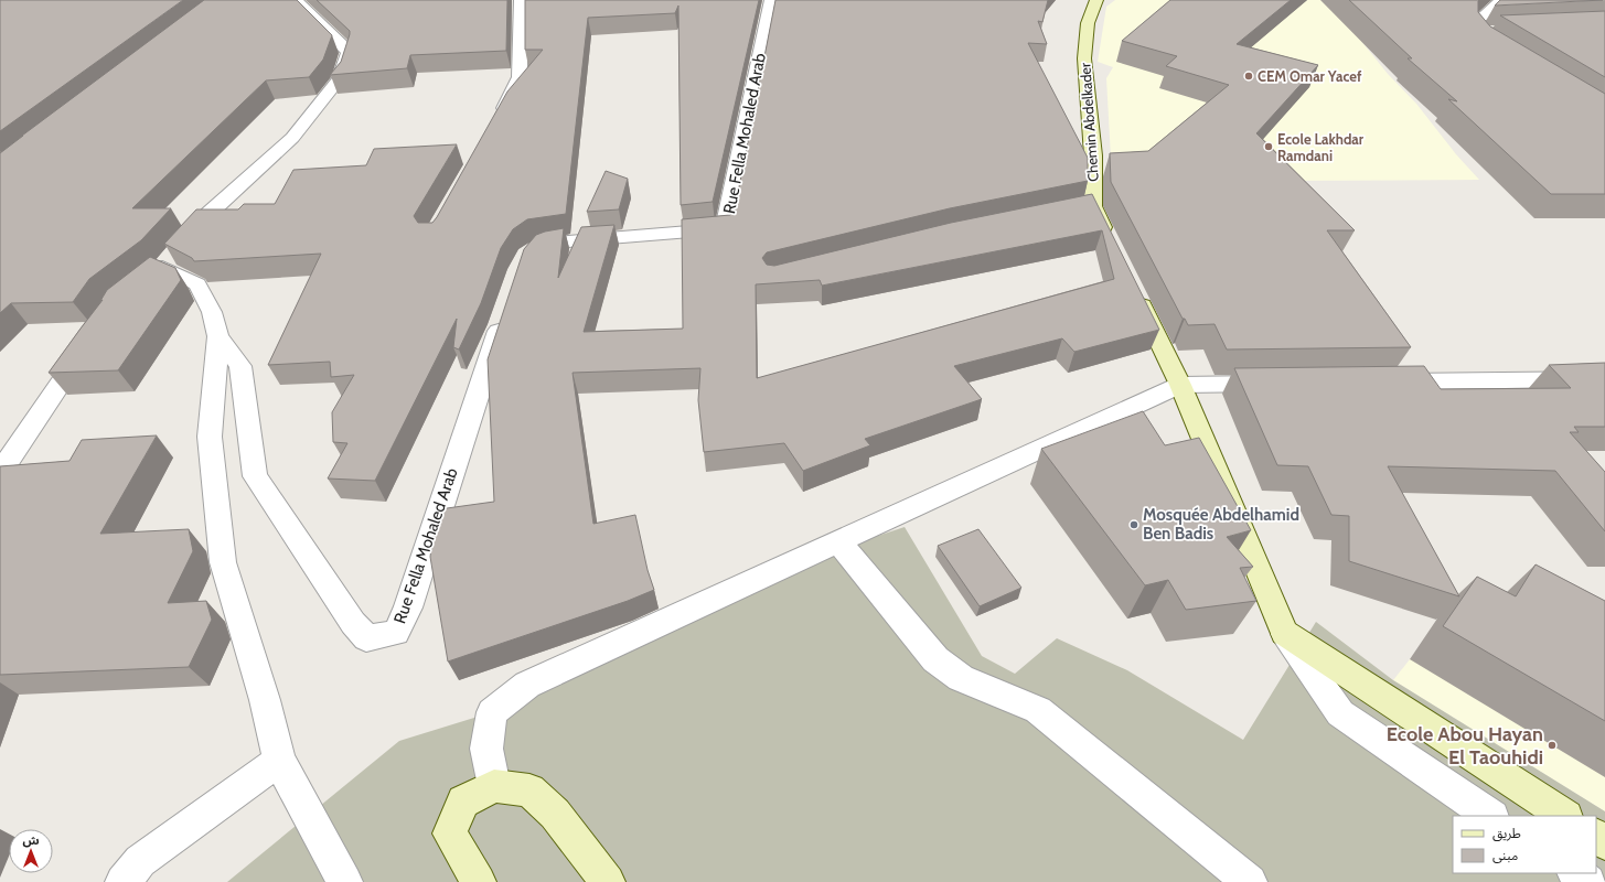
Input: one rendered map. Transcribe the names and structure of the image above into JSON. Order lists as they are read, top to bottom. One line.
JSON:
{"streets":{"street":["Chemin Abdelkader","Rue Fella Mohaled Arab"]},"places":["CEM Omar Yacef","Ecole Lakhdar Ramdani","Mosquée Abdelhamid Ben Badis","Ecole Abou Hayan El Taouhidi"],"legend":["طريق","مبنى"],"north":"top"}
